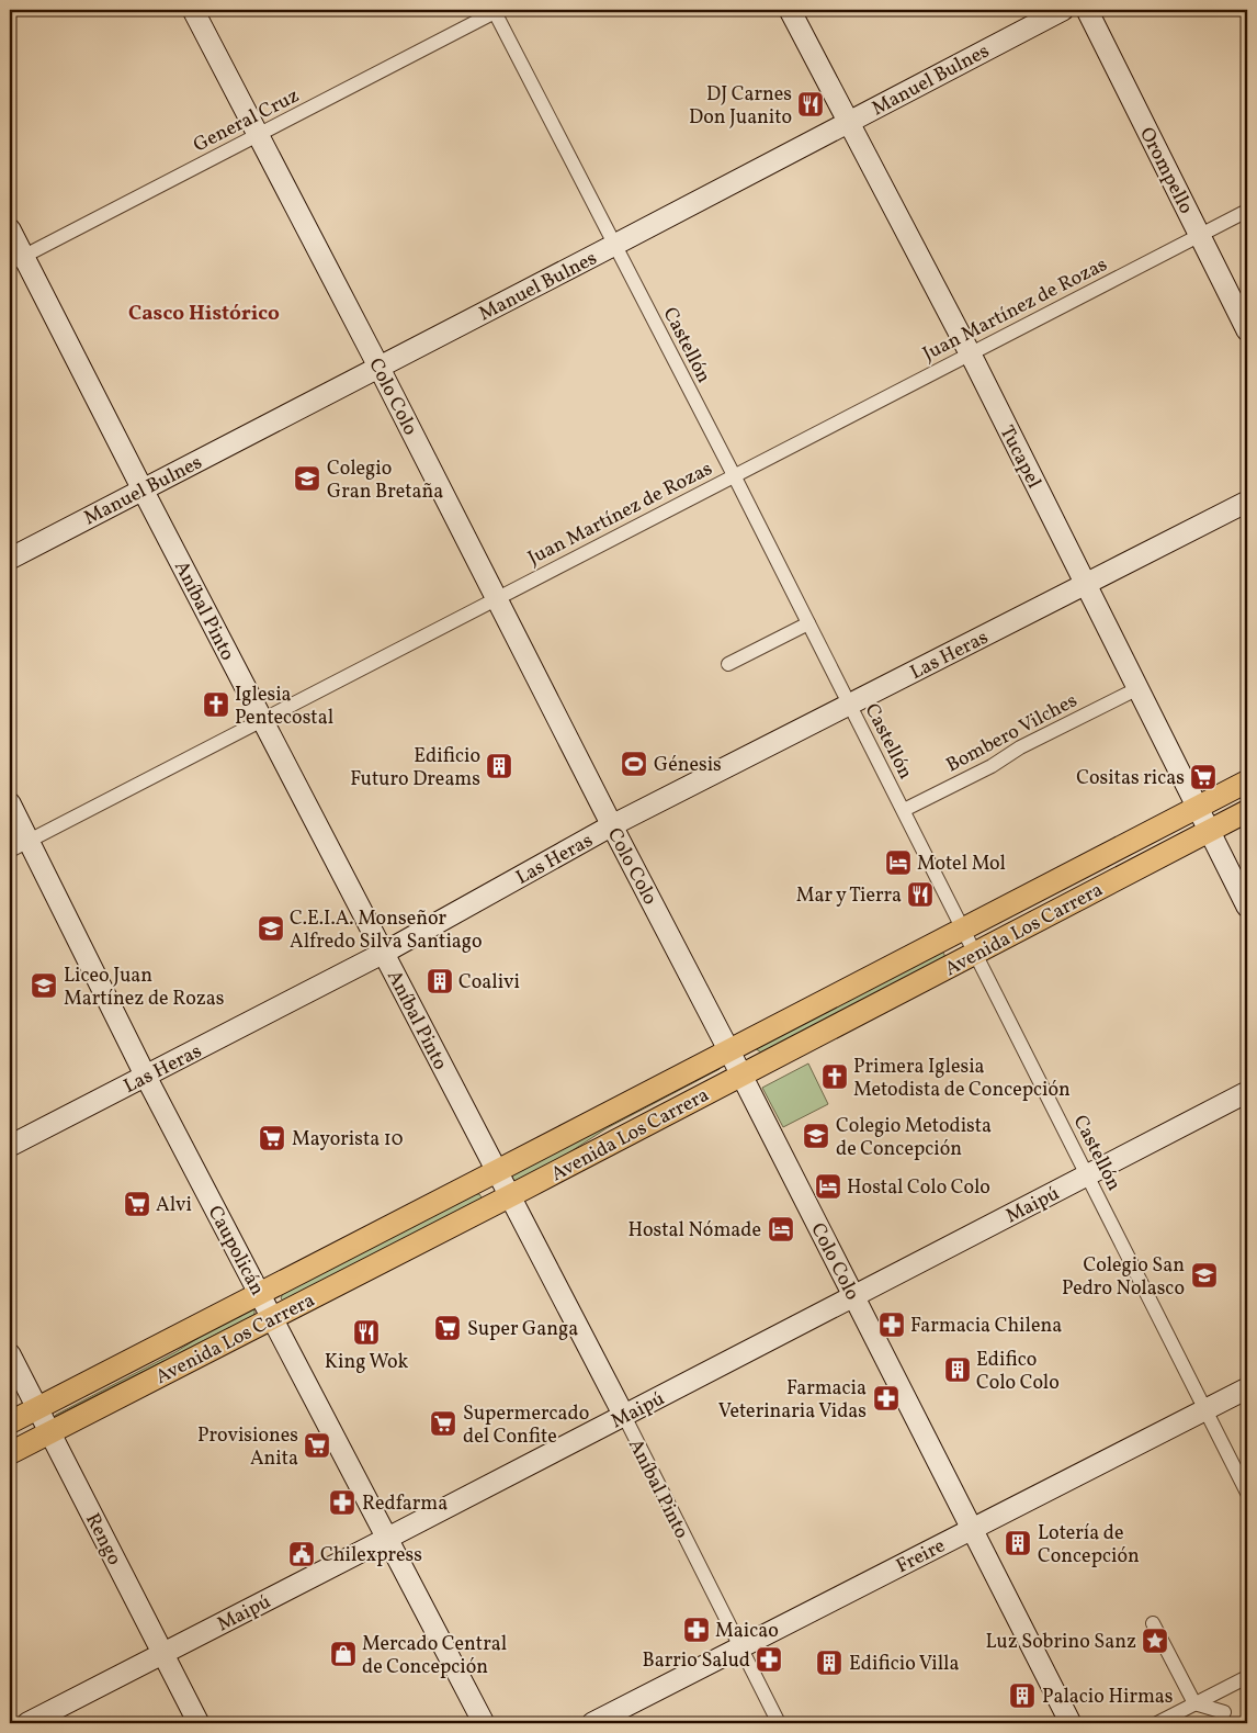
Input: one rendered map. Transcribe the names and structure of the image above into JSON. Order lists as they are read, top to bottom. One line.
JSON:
{"streets":{"main road":["Avenida Los Carrera"],"street":["Manuel Bulnes","General Cruz","Orompello","Juan Martínez de Rozas","Castellón","Colo Colo","Tucapel","Aníbal Pinto","Las Heras","Bombero Vilches","Maipú","Caupolicán","Rengo","Freire"]},"crossings":[["Manuel Bulnes","Castellón"],["Manuel Bulnes","Colo Colo"],["Manuel Bulnes","Tucapel"],["Manuel Bulnes","Aníbal Pinto"],["General Cruz","Castellón"],["General Cruz","Colo Colo"],["General Cruz","Aníbal Pinto"],["Orompello","Juan Martínez de Rozas"],["Juan Martínez de Rozas","Castellón"],["Juan Martínez de Rozas","Colo Colo"],["Juan Martínez de Rozas","Tucapel"],["Juan Martínez de Rozas","Aníbal Pinto"],["Juan Martínez de Rozas","Caupolicán"],["Castellón","Las Heras"],["Castellón","Bombero Vilches"],["Castellón","Avenida Los Carrera"],["Castellón","Maipú"],["Castellón","Freire"],["Colo Colo","Las Heras"],["Colo Colo","Avenida Los Carrera"],["Colo Colo","Maipú"],["Colo Colo","Freire"],["Tucapel","Las Heras"],["Tucapel","Bombero Vilches"],["Tucapel","Avenida Los Carrera"],["Aníbal Pinto","Las Heras"],["Aníbal Pinto","Avenida Los Carrera"],["Aníbal Pinto","Maipú"],["Aníbal Pinto","Freire"],["Las Heras","Caupolicán"],["Avenida Los Carrera","Caupolicán"],["Avenida Los Carrera","Rengo"],["Maipú","Caupolicán"],["Maipú","Rengo"]],"districts":["Casco Histórico"],"places":{"restaurant":["DJ Carnes Don Juanito","Mar y Tierra","King Wok"],"school or university":["Colegio Gran Bretaña","C.E.I.A. Monseñor Alfredo Silva Santiago","Liceo Juan Martínez de Rozas","Colegio Metodista de Concepción","Colegio San Pedro Nolasco"],"church":["Iglesia Pentecostal","Primera Iglesia Metodista de Concepción"],"sports":["Génesis"],"building":["Edificio Futuro Dreams","Coalivi","Edifico Colo Colo","Lotería de Concepción","Edificio Villa","Palacio Hirmas"],"supermarket":["Cositas ricas","Mayorista 10","Alvi","Super Ganga","Supermercado del Confite","Provisiones Anita"],"hotel":["Motel Mol","Hostal Colo Colo","Hostal Nómade"],"pharmacy":["Farmacia Chilena","Farmacia Veterinaria Vidas","Redfarma","Maicao","Barrio Salud"],"public building":["Chilexpress"],"place":["Luz Sobrino Sanz"],"shop":["Mercado Central de Concepción"]}}
